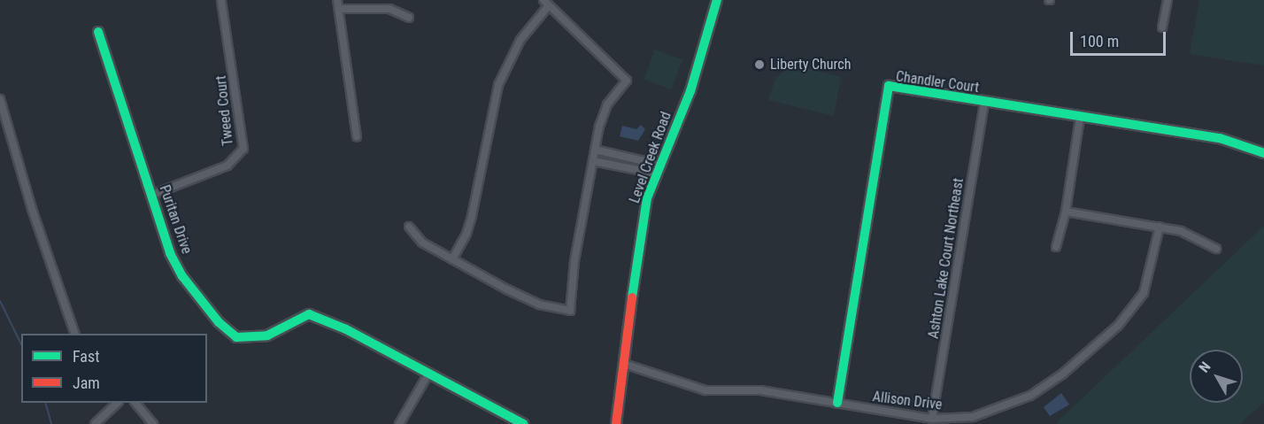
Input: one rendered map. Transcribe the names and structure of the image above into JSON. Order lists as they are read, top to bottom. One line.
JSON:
{"streets":{"street":["Chandler Court","Tweed Court","Level Creek Road","Puritan Drive","Ashton Lake Court Northeast","Allison Drive"]},"crossings":[["Chandler Court","Ashton Lake Court Northeast"],["Chandler Court","Allison Drive"],["Tweed Court","Puritan Drive"],["Level Creek Road","Allison Drive"],["Ashton Lake Court Northeast","Allison Drive"]],"places":["Liberty Church"],"legend":["Fast","Jam"],"scale_bar":"100 m","north":"top left"}
